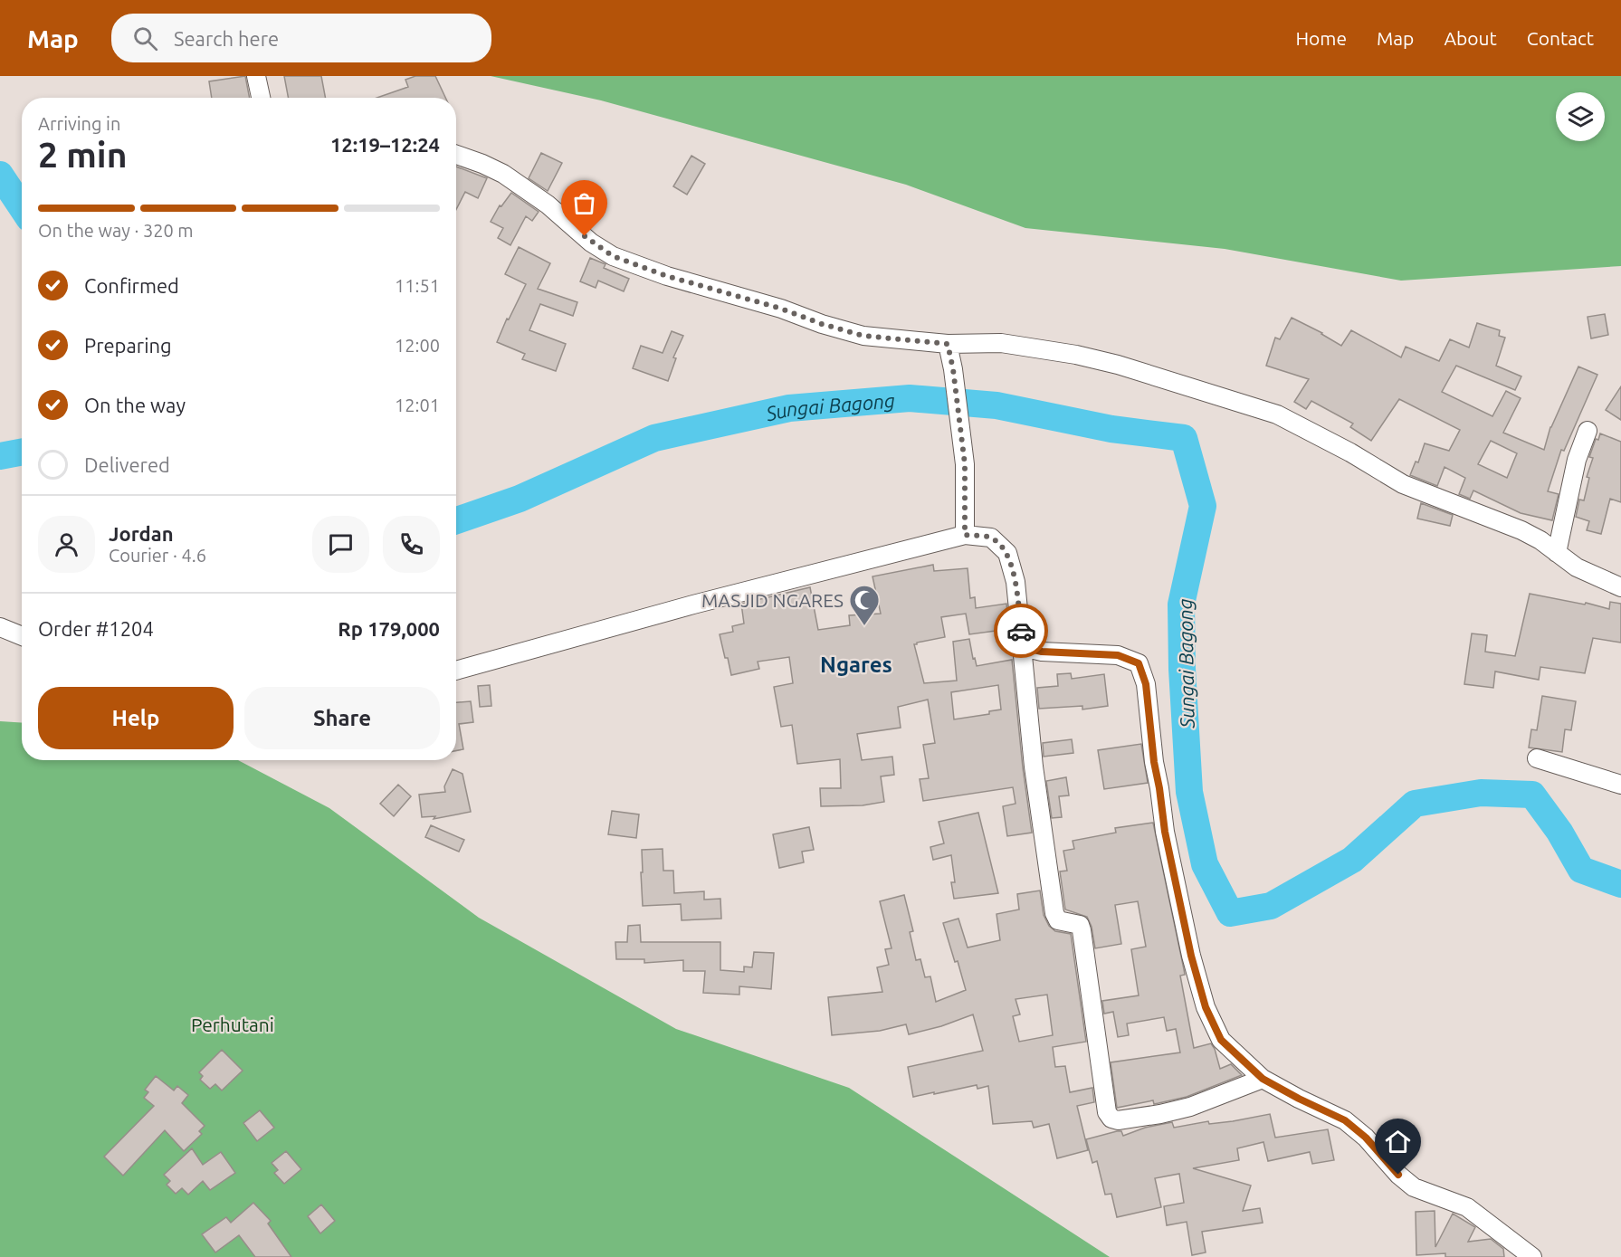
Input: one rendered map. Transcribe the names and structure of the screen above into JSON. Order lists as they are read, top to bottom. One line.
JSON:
{"districts":["Ngares"],"water":["Sungai Bagong"],"parks":["Perhutani"],"places":{"mosque":["MASJID NGARES"]},"page":{"header":"Map","search":"Search here","nav":["Home","Map","About","Contact"],"heading":["2 min","Arriving in","12:19–12:24"],"panel":["Jordan","Courier · 4.6","Order #1204","Rp 179,000"],"bar":"On the way · 320 m","list":[["Confirmed","11:51"],["Preparing","12:00"],["On the way","12:01"],"Delivered"],"buttons":["Help","Share"]}}
